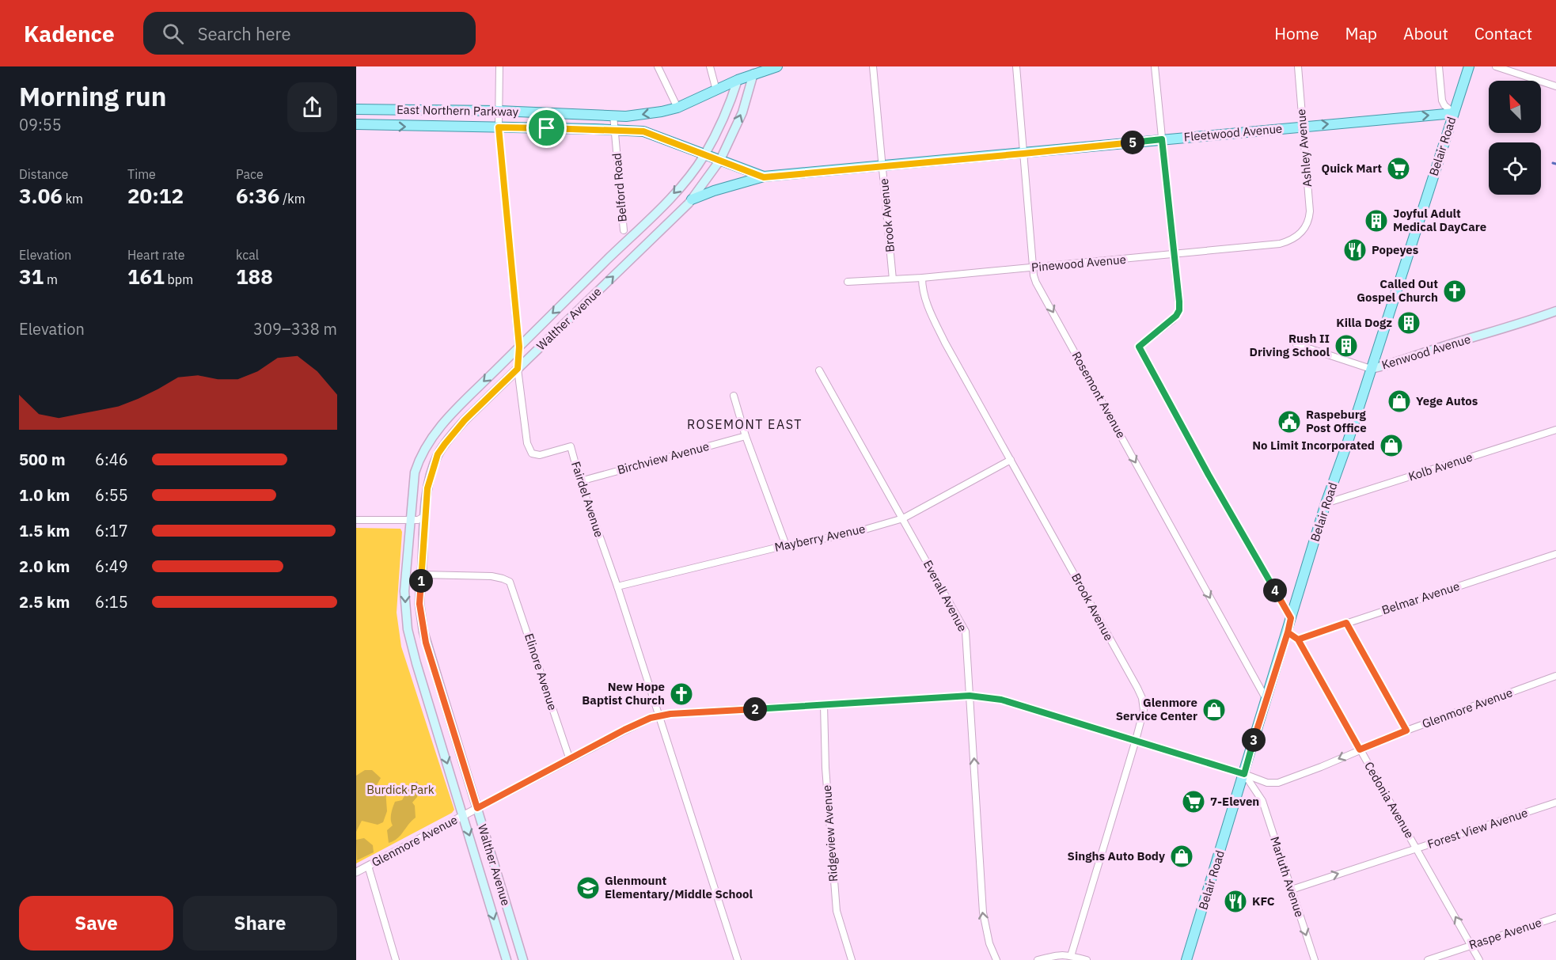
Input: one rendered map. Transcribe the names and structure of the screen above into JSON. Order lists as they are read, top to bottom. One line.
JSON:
{"streets":{"main road":["East Northern Parkway","Fleetwood Avenue","Belair Road","Walther Avenue","Kenwood Avenue"],"street":["Ashley Avenue","Belford Road","Brook Avenue","Pinewood Avenue","Rosemont Avenue","Birchview Avenue","Kolb Avenue","Fairdel Avenue","Mayberry Avenue","Everall Avenue","Belmar Avenue","Elinore Avenue","Glenmore Avenue","Cedonia Avenue","Forest View Avenue","Ridgeview Avenue","Marluth Avenue","Raspe Avenue"]},"crossings":[["East Northern Parkway","Fleetwood Avenue"],["East Northern Parkway","Belford Road"],["East Northern Parkway","Walther Avenue"],["East Northern Parkway","Fairdel Avenue"],["Fleetwood Avenue","Belair Road"],["Fleetwood Avenue","Ashley Avenue"],["Fleetwood Avenue","Brook Avenue"],["Fleetwood Avenue","Walther Avenue"],["Fleetwood Avenue","Rosemont Avenue"],["Belair Road","Kenwood Avenue"],["Belair Road","Rosemont Avenue"],["Belair Road","Kolb Avenue"],["Belair Road","Glenmore Avenue"],["Belair Road","Marluth Avenue"],["Ashley Avenue","Pinewood Avenue"],["Brook Avenue","Pinewood Avenue"],["Brook Avenue","Mayberry Avenue"],["Brook Avenue","Glenmore Avenue"],["Pinewood Avenue","Rosemont Avenue"],["Walther Avenue","Fairdel Avenue"],["Walther Avenue","Elinore Avenue"],["Walther Avenue","Glenmore Avenue"],["Birchview Avenue","Fairdel Avenue"],["Fairdel Avenue","Mayberry Avenue"],["Fairdel Avenue","Glenmore Avenue"],["Mayberry Avenue","Everall Avenue"],["Everall Avenue","Glenmore Avenue"],["Belmar Avenue","Cedonia Avenue"],["Elinore Avenue","Glenmore Avenue"],["Glenmore Avenue","Cedonia Avenue"],["Glenmore Avenue","Ridgeview Avenue"],["Glenmore Avenue","Marluth Avenue"],["Cedonia Avenue","Forest View Avenue"],["Cedonia Avenue","Raspe Avenue"],["Forest View Avenue","Marluth Avenue"]],"one_way":["Rosemont Avenue","Everall Avenue","Forest View Avenue","Marluth Avenue"],"districts":["ROSEMONT EAST"],"parks":["Burdick Park"],"places":{"supermarket":["Quick Mart","7-Eleven"],"building":["Joyful Adult Medical DayCare","Killa Dogz","Rush II Driving School"],"restaurant":["Popeyes","KFC"],"church":["Called Out Gospel Church","New Hope Baptist Church"],"shop":["Yege Autos","No Limit Incorporated","Glenmore Service Center","Singhs Auto Body"],"public building":["Raspeburg Post Office"],"school or university":["Glenmount Elementary/Middle School"]},"north":"top left","page":{"header":"Kadence","search":"Search here","nav":["Home","Map","About","Contact"],"heading":["Morning run","09:55"],"pins":["5","1","4","2","3"],"stats":[["Distance","3.06 km"],["Time","20:12"],["Pace","6:36 /km"],["Elevation","31 m"],["Heart rate","161 bpm"],["kcal","188"]],"chart":["Elevation","309–338 m"],"list":[{"name":"500 m","note":"6:46"},{"name":"1.0 km","note":"6:55"},{"name":"1.5 km","note":"6:17"},{"name":"2.0 km","note":"6:49"},{"name":"2.5 km","note":"6:15"}],"buttons":["Save","Share"]}}
